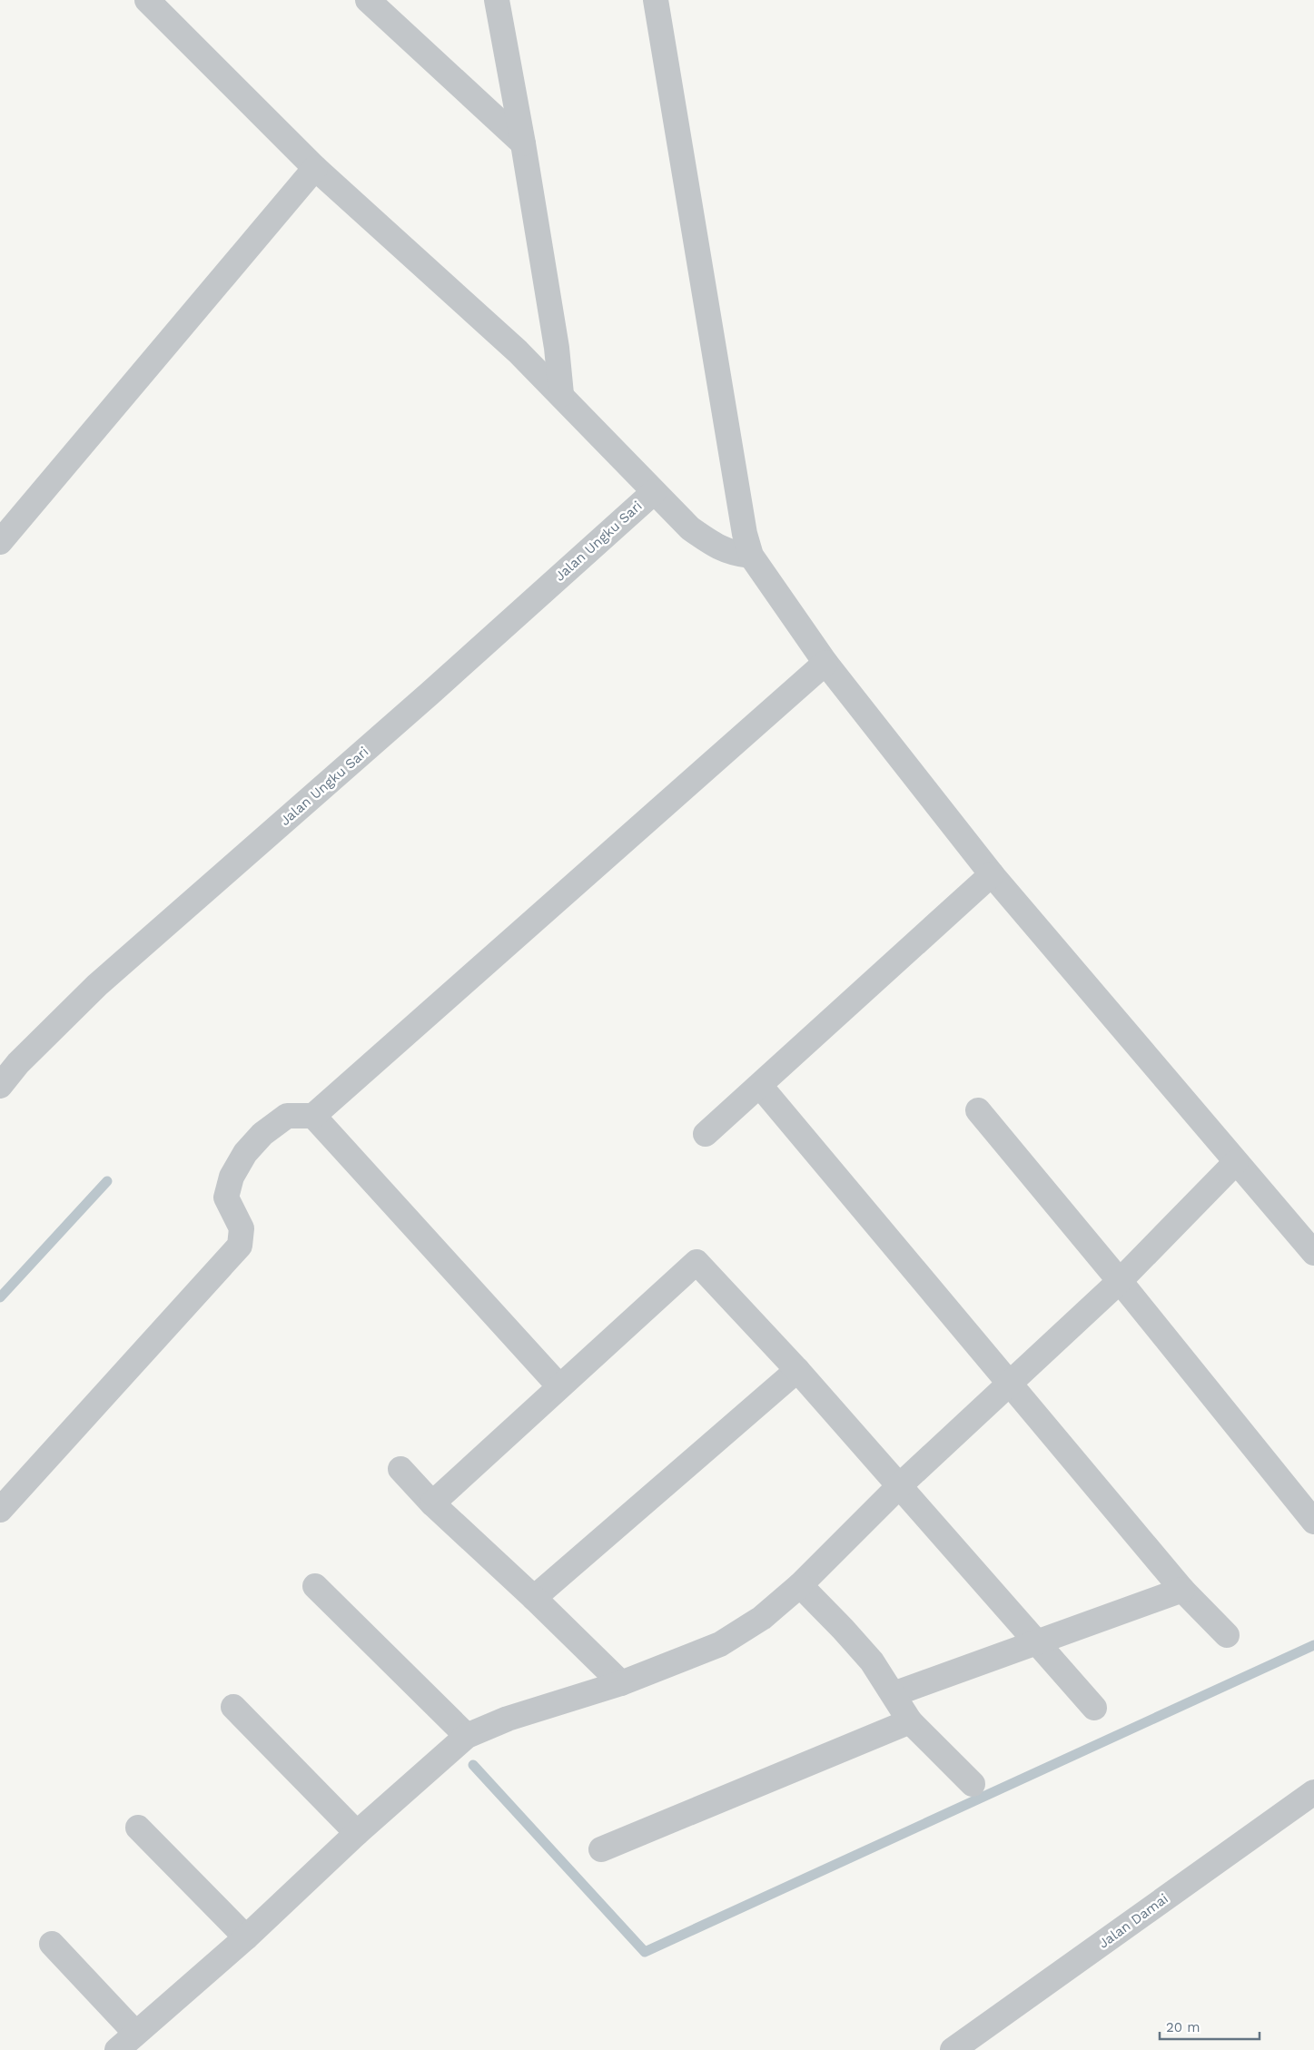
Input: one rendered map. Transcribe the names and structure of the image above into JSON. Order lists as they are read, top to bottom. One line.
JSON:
{"streets":{"street":["Jalan Ungku Sari","Jalan Damai"]},"scale_bar":"20 m"}
